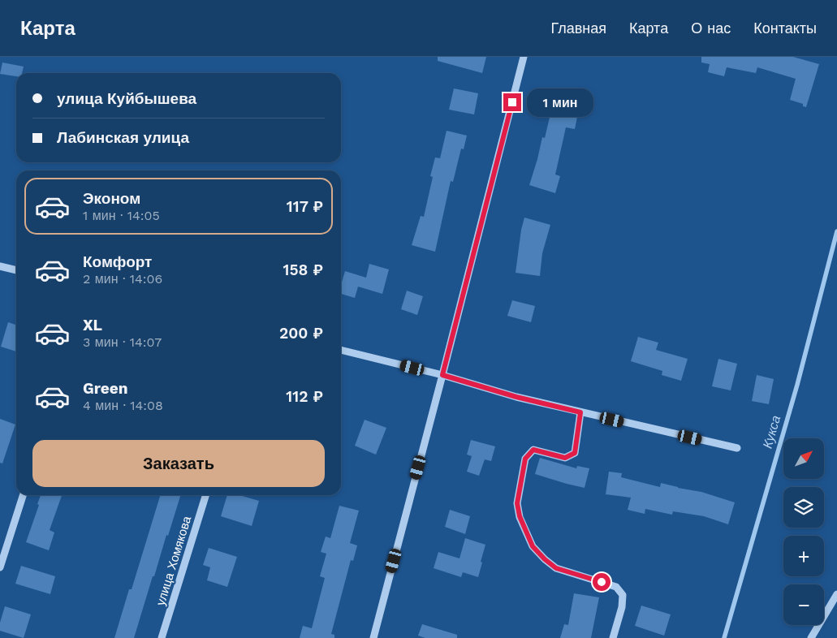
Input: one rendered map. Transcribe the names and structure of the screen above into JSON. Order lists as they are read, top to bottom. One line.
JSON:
{"streets":{"street":["улица Хомякова"]},"water":["Кукса"],"north":"top right","page":{"header":"Карта","nav":["Главная","Карта","О нас","Контакты"],"banner":["улица Куйбышева","Лабинская улица"],"bubble":"1 мин","list":[{"name":"Эконом","note":"1 мин · 14:05","value":"117 ₽"},{"name":"Комфорт","note":"2 мин · 14:06","value":"158 ₽"},{"name":"XL","note":"3 мин · 14:07","value":"200 ₽"},{"name":"Green","note":"4 мин · 14:08","value":"112 ₽"}],"buttons":"Заказать","map_buttons":["+","−"]}}
